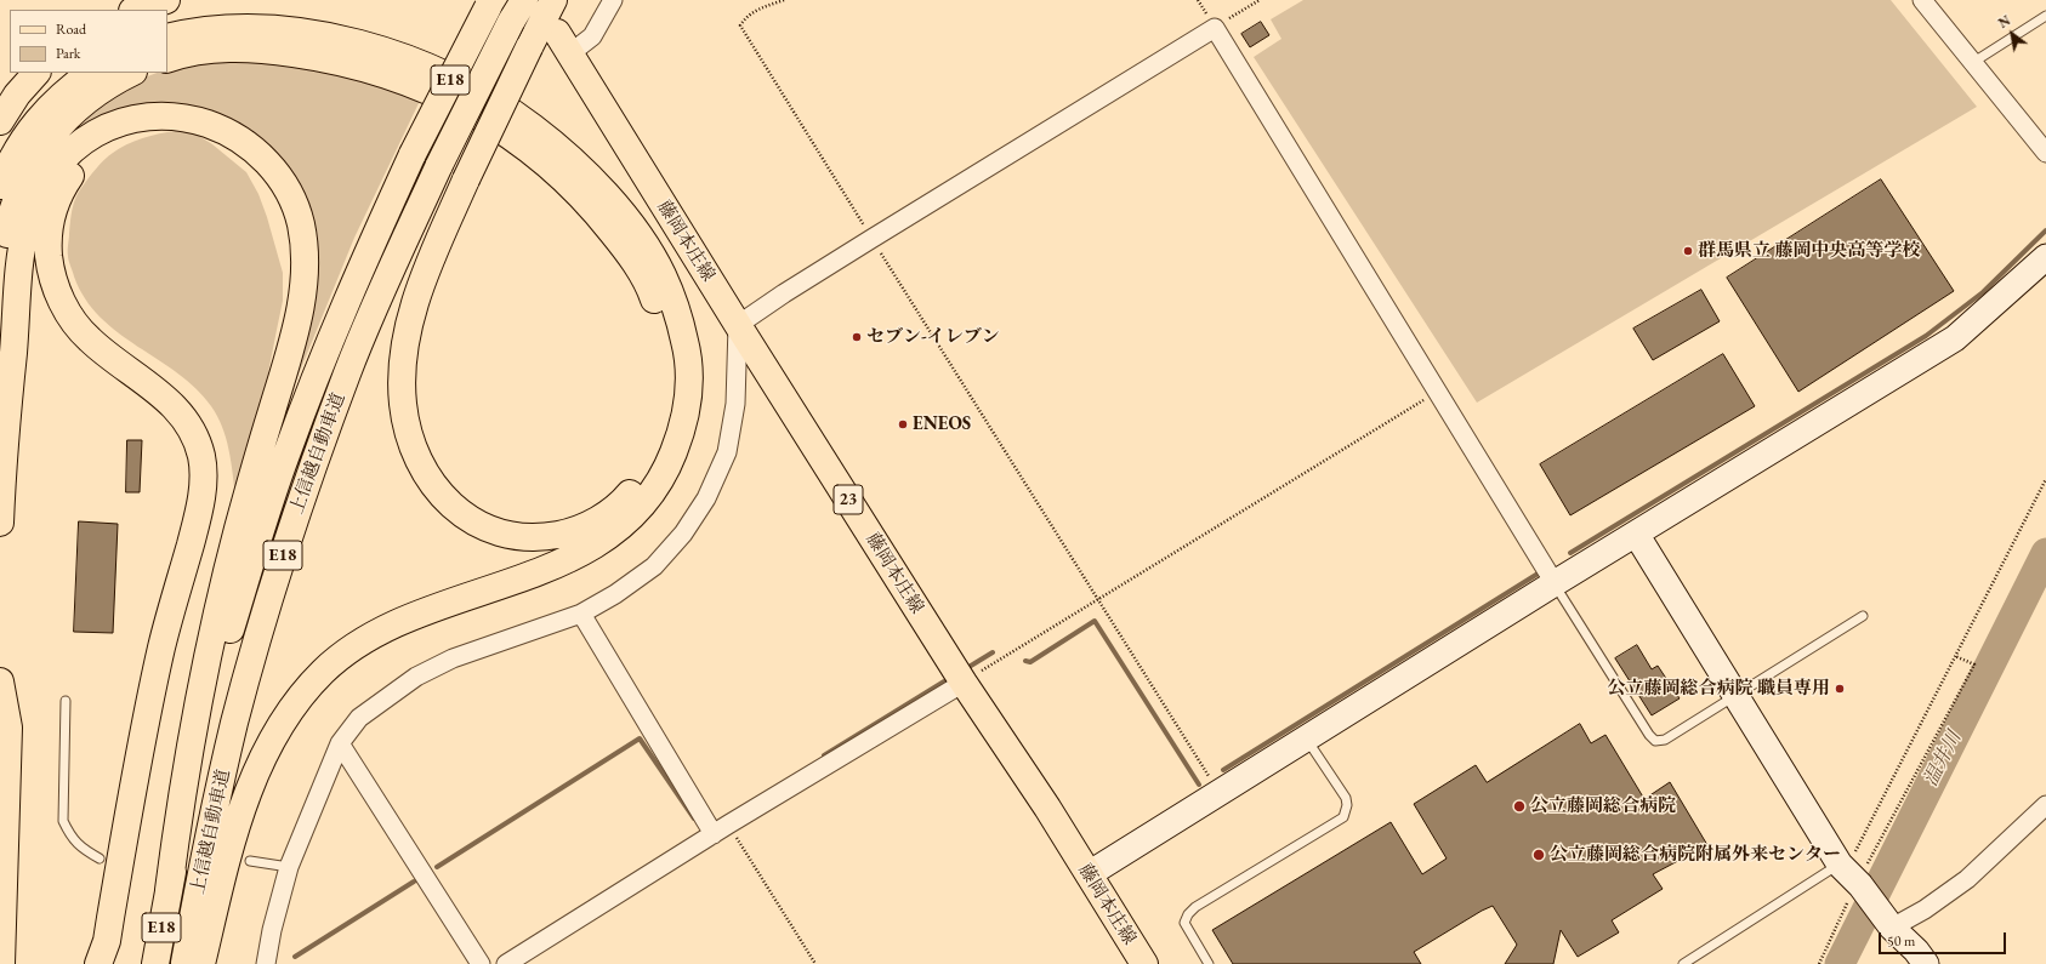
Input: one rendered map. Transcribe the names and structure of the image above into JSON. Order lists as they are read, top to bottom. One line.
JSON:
{"streets":{"main road":["E18","藤岡本庄線","上信越自動車道","23"]},"water":["温井川"],"places":["群馬県立 藤岡中央高等学校","セブン-イレブン","ENEOS","公立藤岡総合病院 職員専用","公立藤岡総合病院","公立藤岡総合病院附属外来センター"],"legend":["Road","Park"],"scale_bar":"50 m","north":"top left"}
